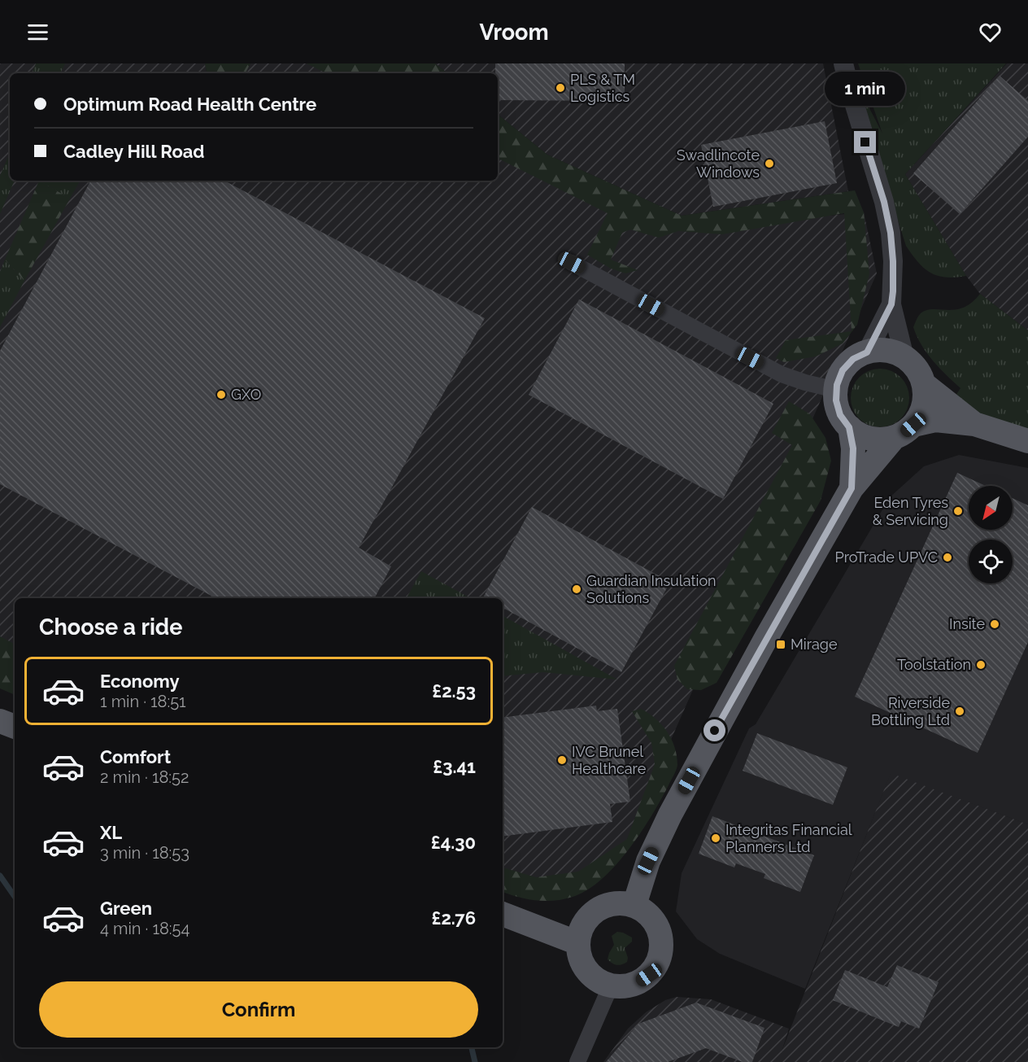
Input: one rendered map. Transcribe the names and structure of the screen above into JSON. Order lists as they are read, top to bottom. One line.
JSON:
{"places":{"other":["PLS & TM Logistics","Swadlincote Windows","GXO","Eden Tyres & Servicing","ProTrade UPVC","Guardian Insulation Solutions","Insite","Toolstation","Riverside Bottling Ltd","IVC Brunel Healthcare","Integritas Financial Planners Ltd"],"transit":["Mirage"]},"north":"bottom left","page":{"header":"Vroom","bubble":"1 min","banner":["Optimum Road Health Centre","Cadley Hill Road"],"heading":"Choose a ride","list":[{"name":"Economy","note":"1 min · 18:51","value":"£2.53"},{"name":"Comfort","note":"2 min · 18:52","value":"£3.41"},{"name":"XL","note":"3 min · 18:53","value":"£4.30"},{"name":"Green","note":"4 min · 18:54","value":"£2.76"}],"buttons":"Confirm"}}
